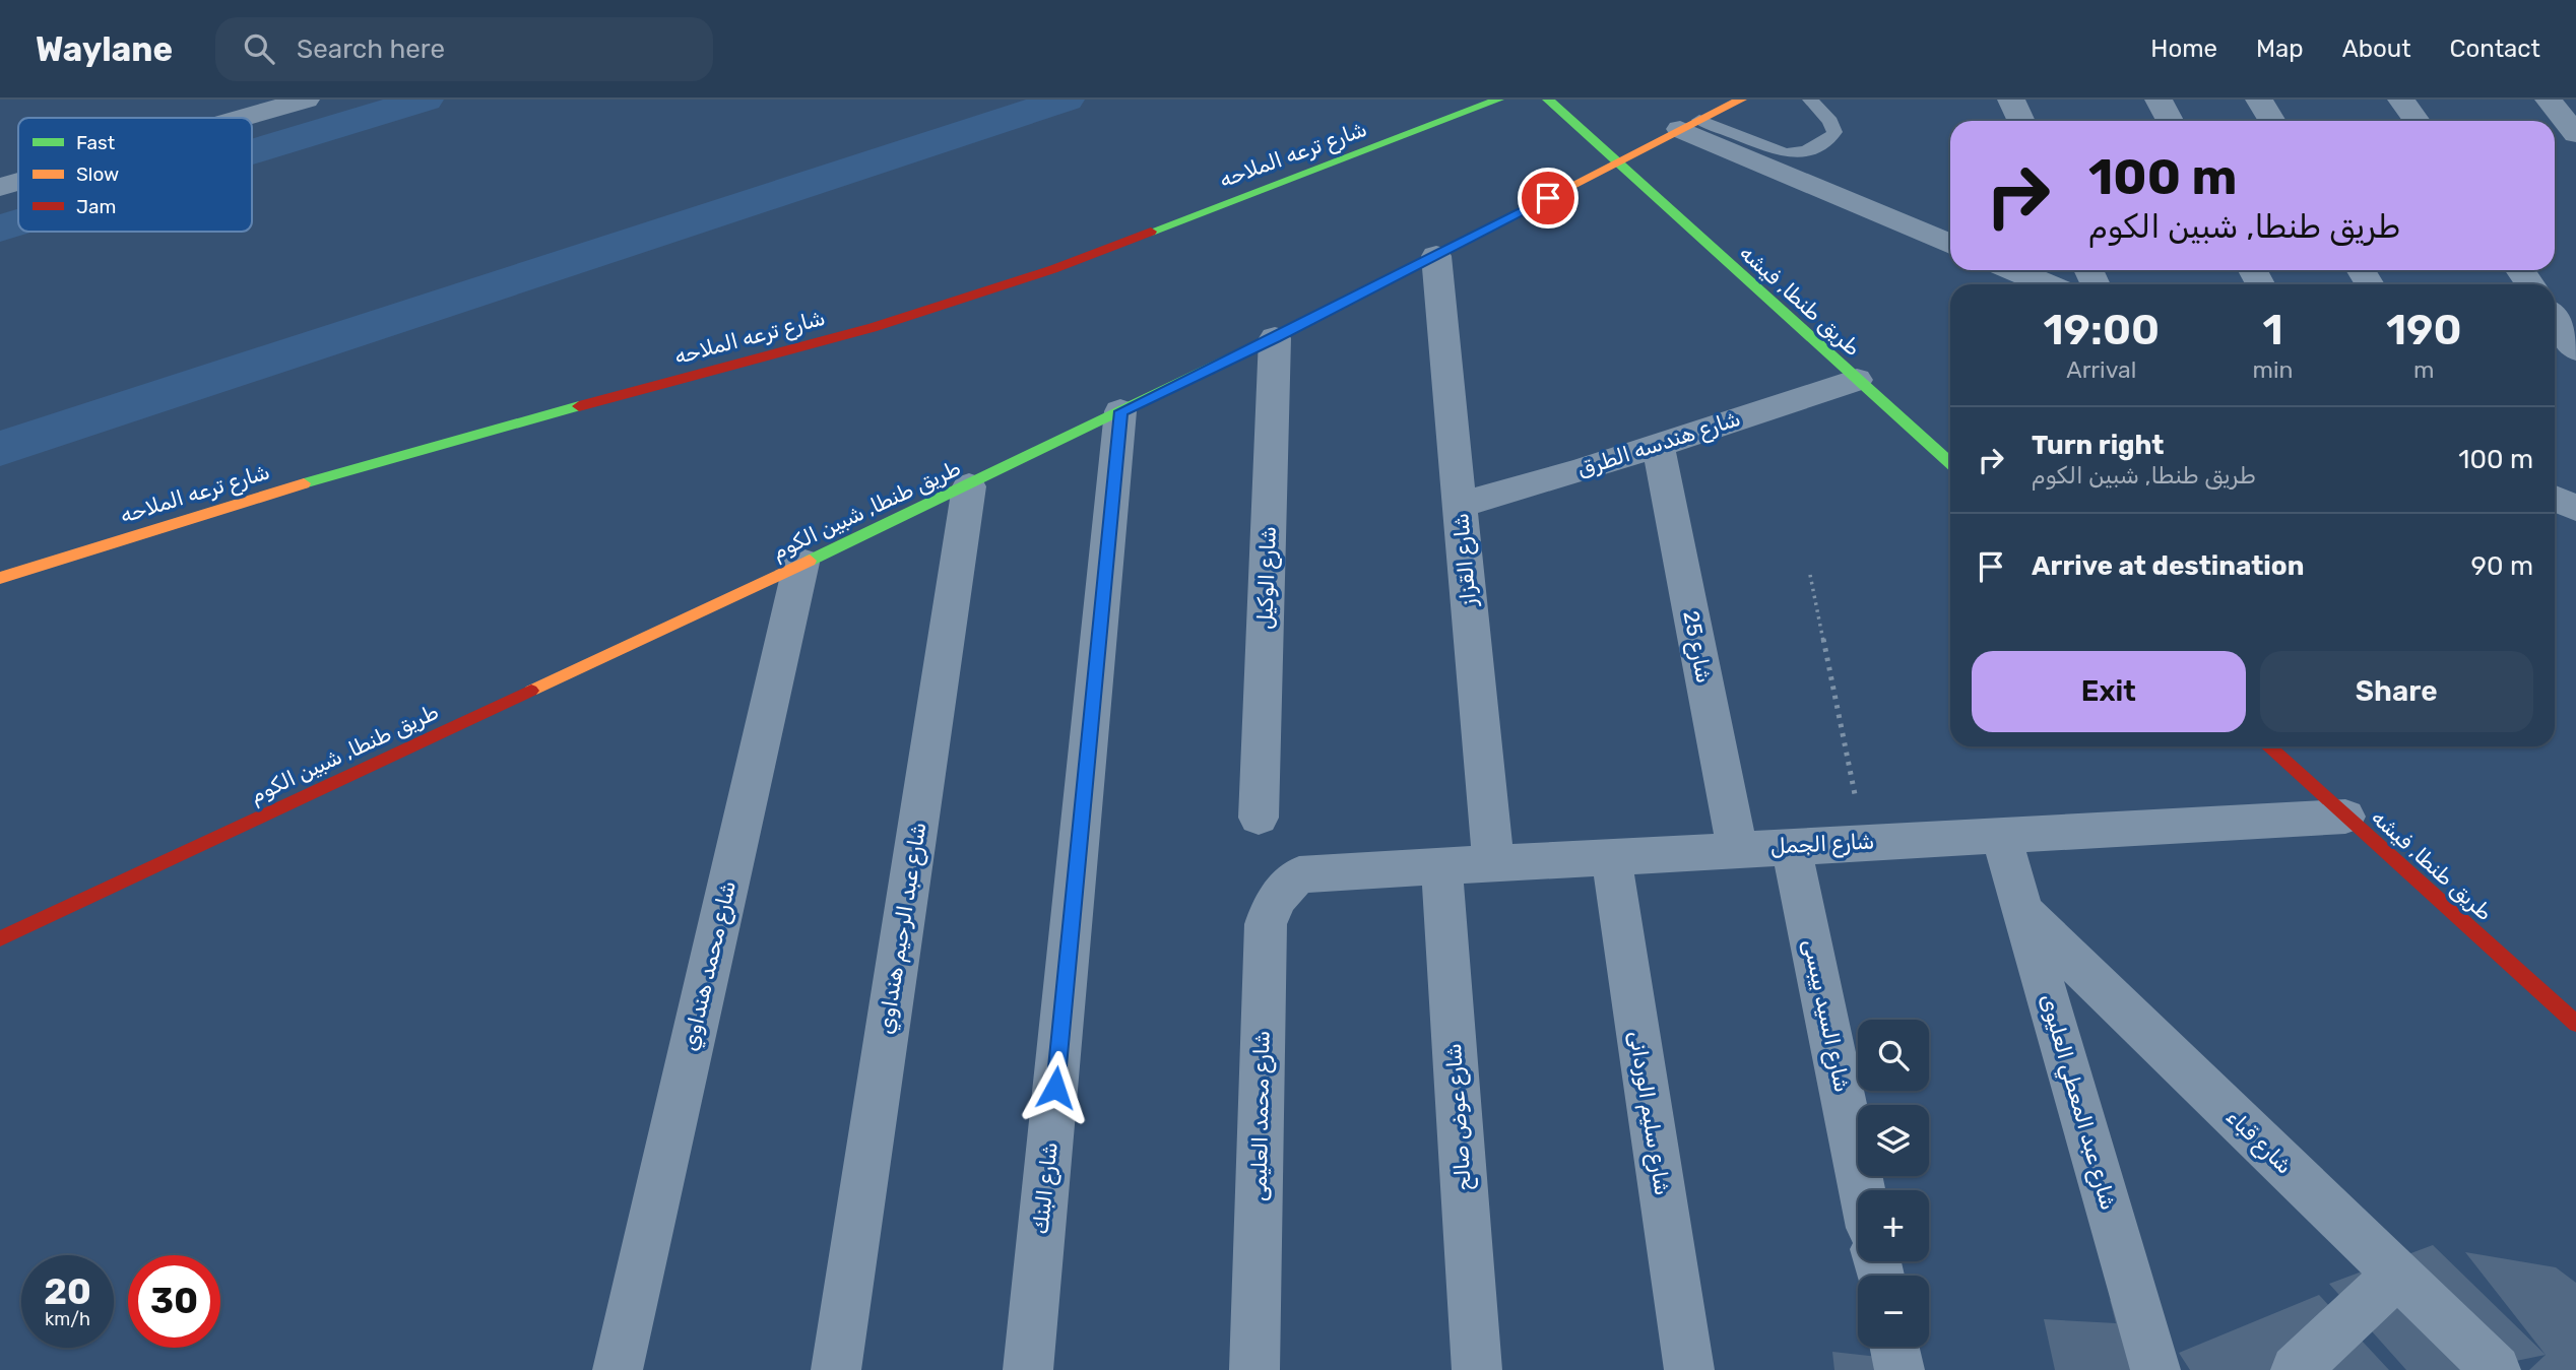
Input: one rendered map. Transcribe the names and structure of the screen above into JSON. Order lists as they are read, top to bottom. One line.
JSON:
{"streets":{"main road":["شارع ترعه الملاحه","طريق طنطا, فيشه","طريق طنطا, شبين الكوم"],"street":["شارع هندسه الطرق","شارع القزاز","شارع الوكيل","شارع 25","شارع الجمل","شارع عبد الرحيم هنداوي","شارع محمد هنداوي","شارع السيد بيبسى","شارع عبد المعطي العليوى","شارع سليم الوردانى","شارع محمد العليمى","شارع عوض صالح","شارع قباء","شارع البنك"]},"crossings":[["طريق طنطا, فيشه","شارع هندسه الطرق"],["طريق طنطا, فيشه","طريق طنطا, شبين الكوم"],["طريق طنطا, فيشه","شارع الجمل"],["شارع هندسه الطرق","شارع القزاز"],["شارع هندسه الطرق","شارع 25"],["طريق طنطا, شبين الكوم","شارع القزاز"],["طريق طنطا, شبين الكوم","شارع الوكيل"],["طريق طنطا, شبين الكوم","شارع عبد الرحيم هنداوي"],["طريق طنطا, شبين الكوم","شارع محمد هنداوي"],["طريق طنطا, شبين الكوم","شارع البنك"],["شارع القزاز","شارع الجمل"],["شارع 25","شارع الجمل"],["شارع الجمل","شارع السيد بيبسى"],["شارع الجمل","شارع عبد المعطي العليوى"],["شارع الجمل","شارع سليم الوردانى"],["شارع الجمل","شارع محمد العليمى"],["شارع الجمل","شارع عوض صالح"],["شارع عبد المعطي العليوى","شارع قباء"]],"legend":["Fast","Slow","Jam"],"page":{"header":"Waylane","search":"Search here","nav":["Home","Map","About","Contact"],"turn":["100 m","طريق طنطا, شبين الكوم"],"eta":["19:00","Arrival","1","min","190","m"],"list":[{"name":"Turn right","note":"طريق طنطا, شبين الكوم","value":"100 m"},{"name":"Arrive at destination","value":"90 m"}],"buttons":["Exit","Share"],"map_buttons":["+","−"],"speed":"20 km/h","limit":"30"}}
